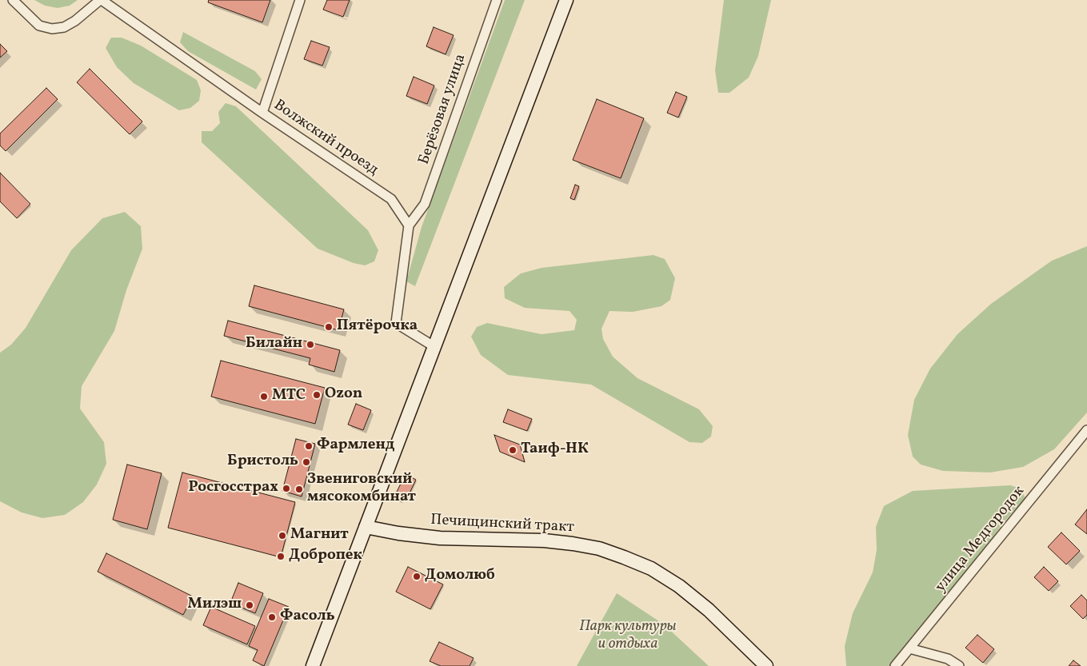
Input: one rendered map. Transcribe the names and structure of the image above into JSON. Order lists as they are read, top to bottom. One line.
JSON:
{"streets":{"street":["Берёзовая улица","Волжский проезд","Печищинский тракт","улица Медгородок"]},"crossings":[["Берёзовая улица","Волжский проезд"]],"parks":["Парк культуры и отдыха"],"places":["Пятёрочка","Билайн","Ozon","МТС","Фармленд","Таиф-НК","Бристоль","Росгосстрах","Звениговский мясокомбинат","Магнит","Добропек","Домолюб","Милэш","Фасоль"]}
